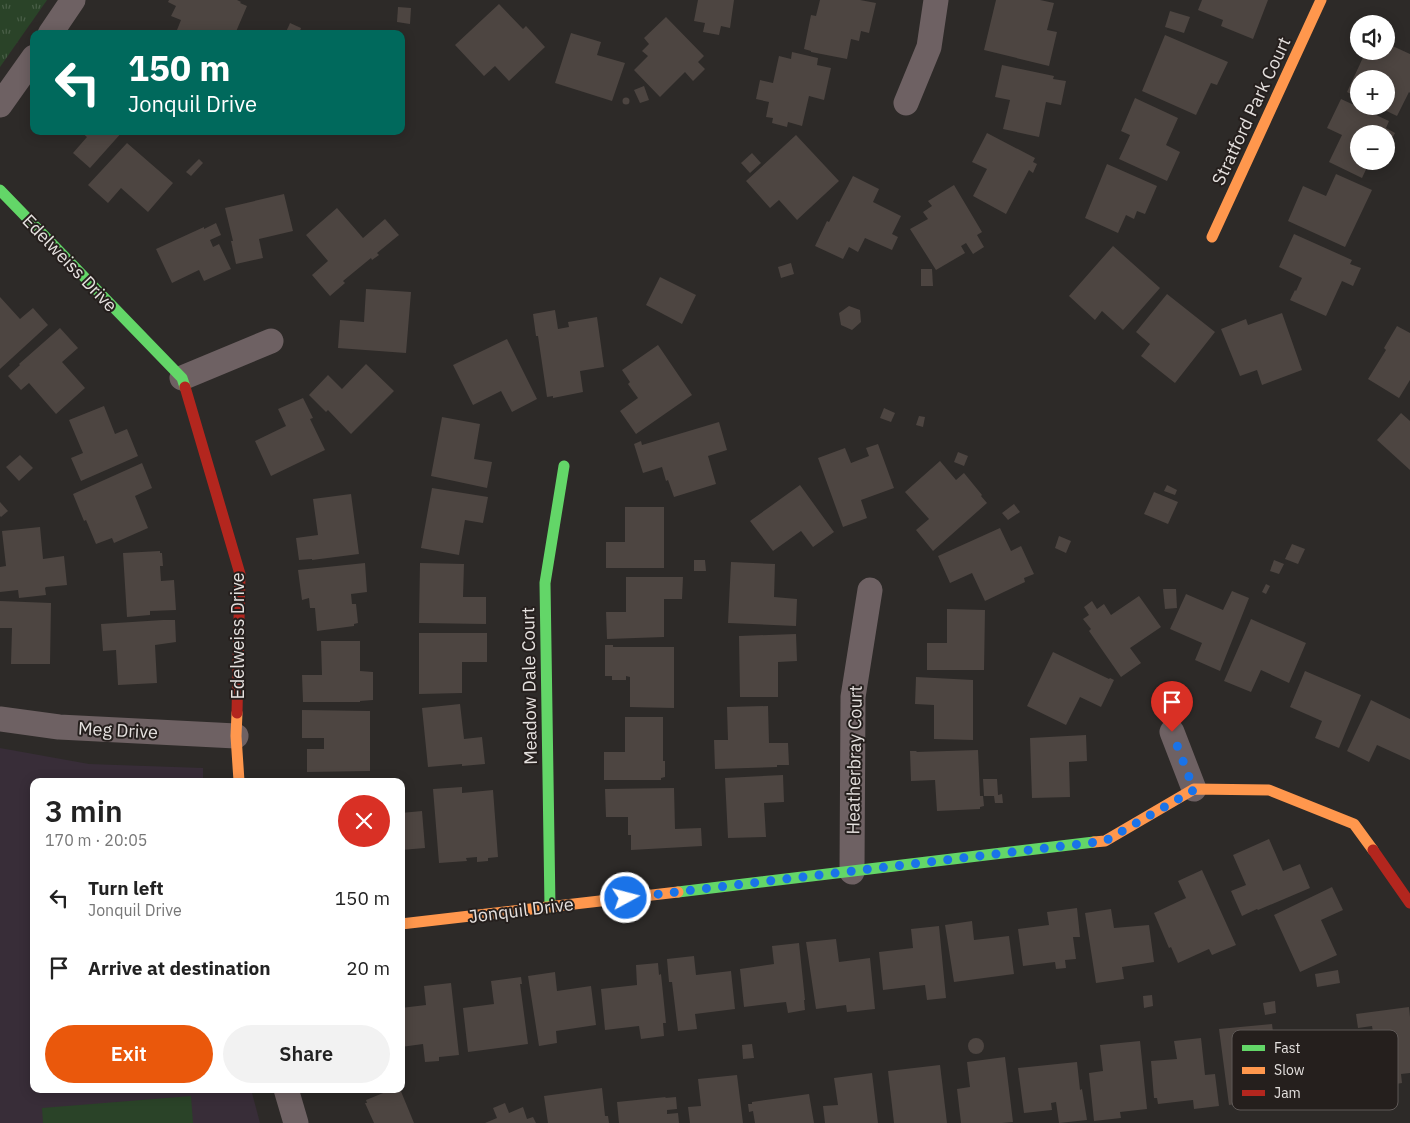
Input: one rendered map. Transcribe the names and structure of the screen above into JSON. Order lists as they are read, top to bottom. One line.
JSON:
{"streets":{"street":["Stratford Park Court","Edelweiss Drive","Meadow Dale Court","Meg Drive","Heatherbray Court","Jonquil Drive"]},"crossings":[["Edelweiss Drive","Meg Drive"],["Meadow Dale Court","Jonquil Drive"],["Heatherbray Court","Jonquil Drive"]],"legend":["Fast","Slow","Jam"],"page":{"map_buttons":["+","−"],"turn":["150 m","Jonquil Drive"],"heading":["3 min","170 m · 20:05"],"list":[{"name":"Turn left","note":"Jonquil Drive","value":"150 m"},{"name":"Arrive at destination","value":"20 m"}],"buttons":["Exit","Share"]}}
